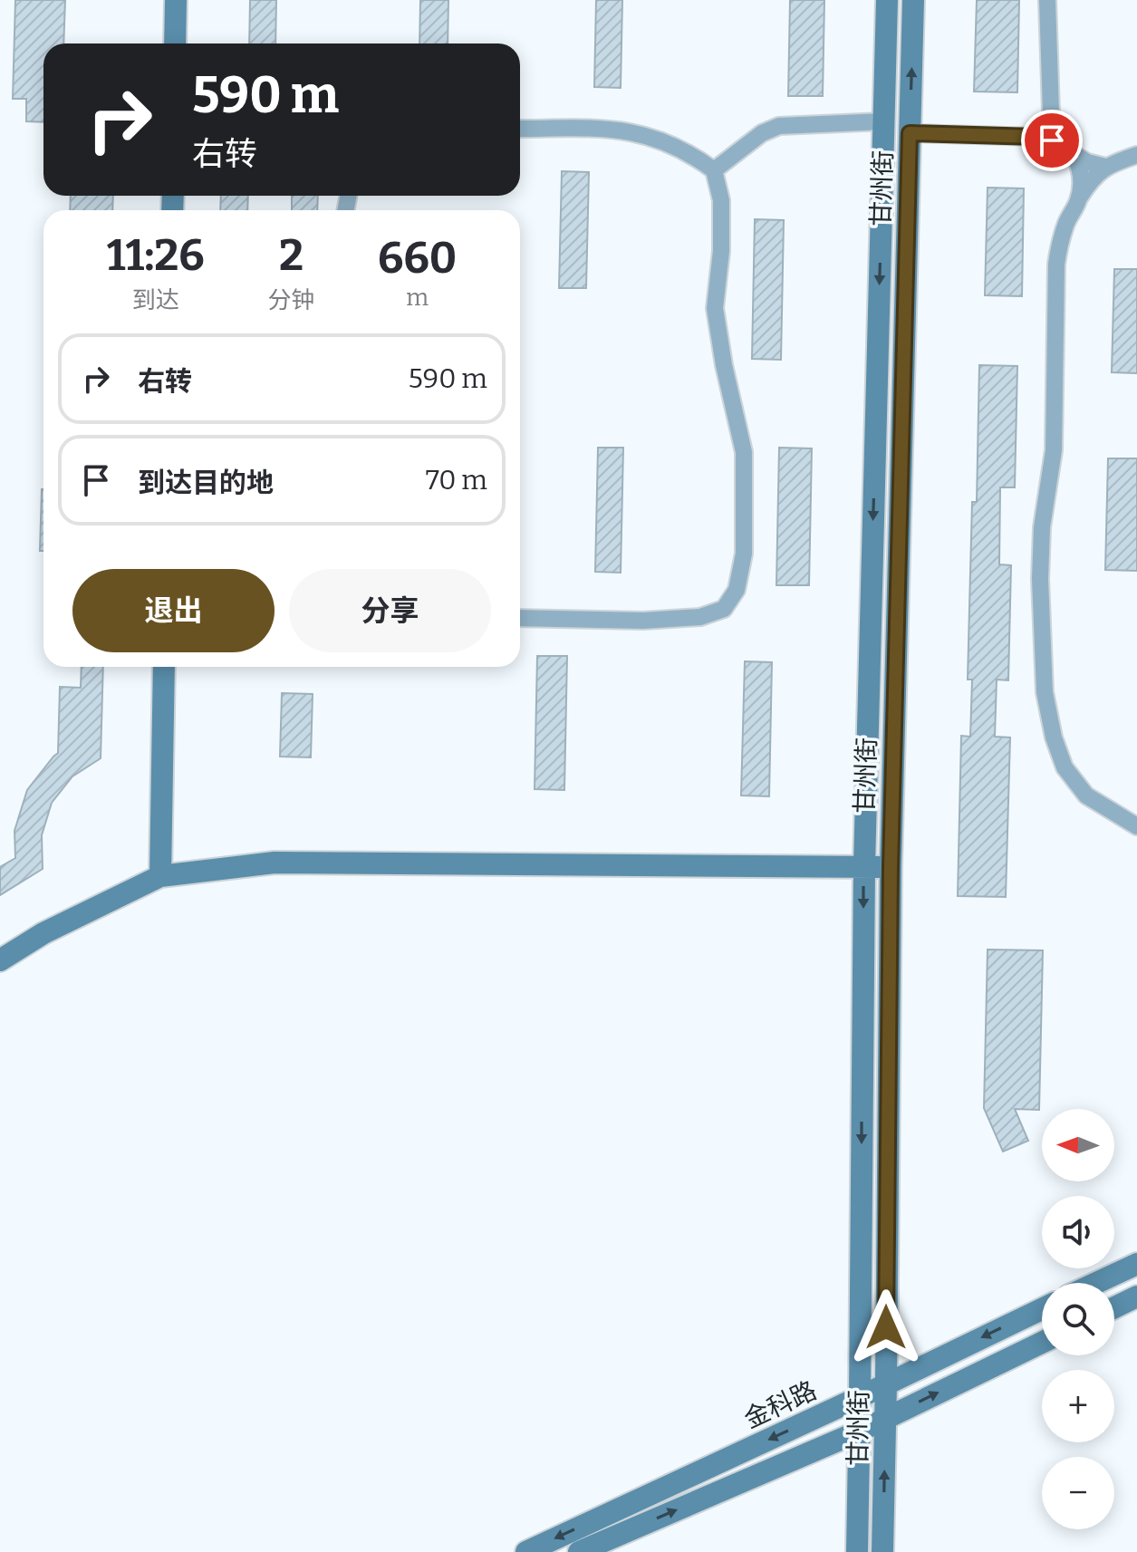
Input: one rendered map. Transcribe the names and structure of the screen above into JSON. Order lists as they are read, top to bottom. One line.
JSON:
{"streets":{"street":["甘州街","金科路"]},"crossings":[["甘州街","金科路"]],"north":"left","page":{"turn":["590 m","右转"],"eta":["11:26","到达","2","分钟","660","m"],"list":[{"name":"右转","value":"590 m"},{"name":"到达目的地","value":"70 m"}],"buttons":["退出","分享"],"map_buttons":["+","−"]}}
